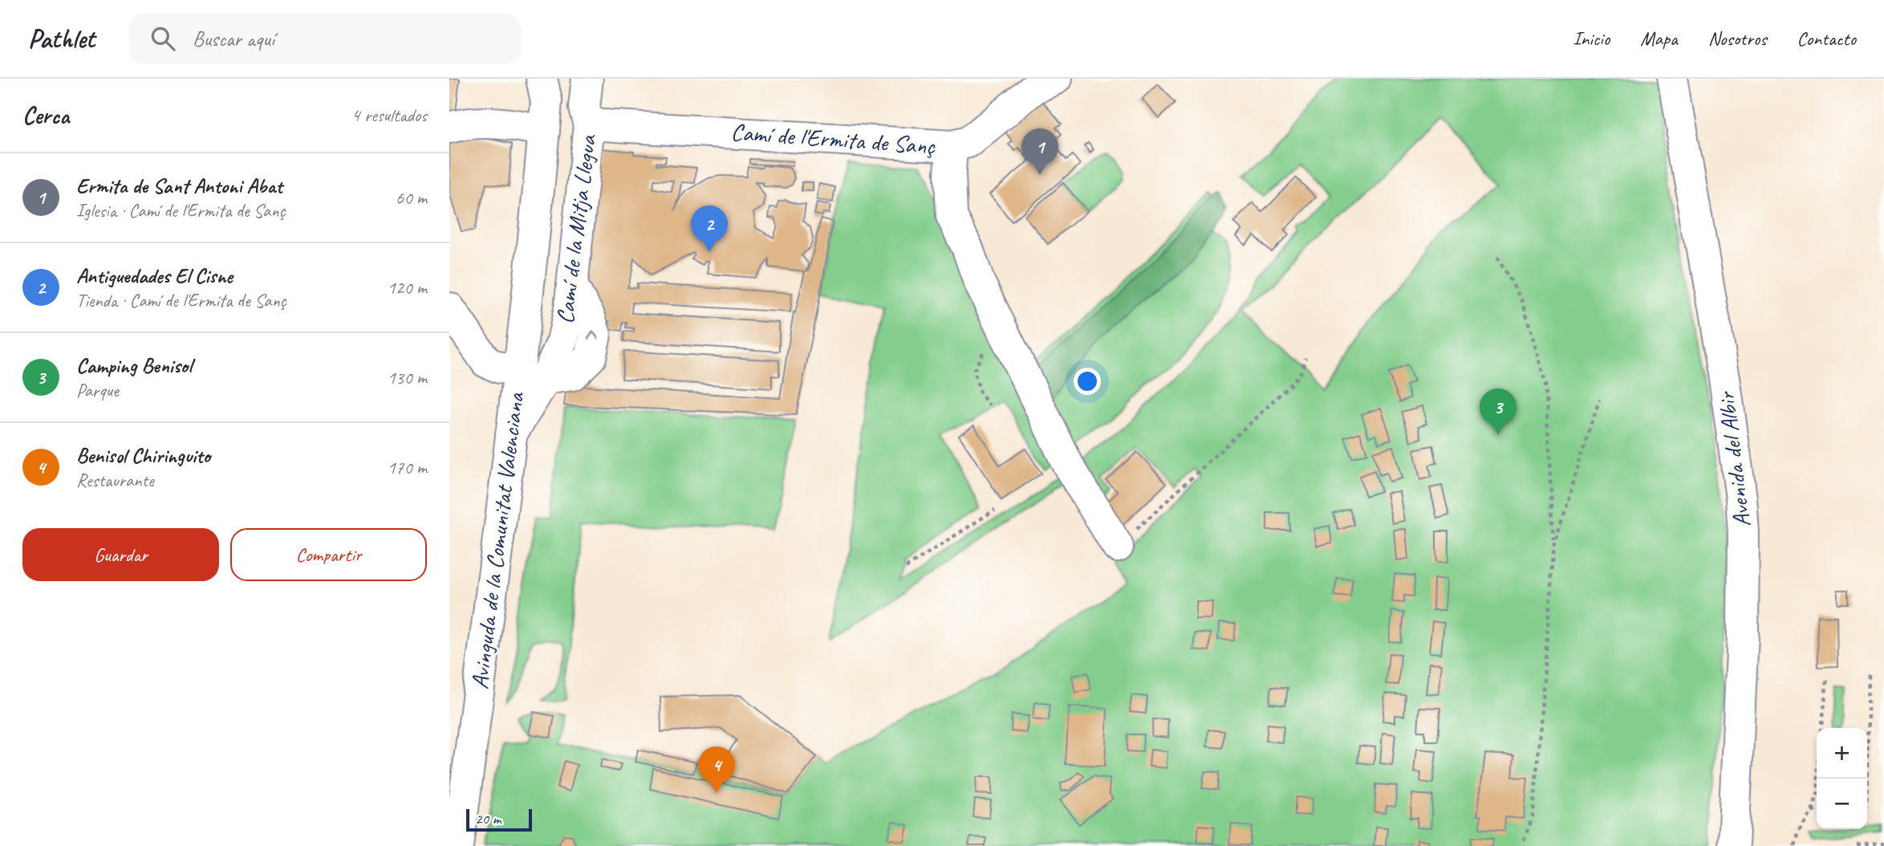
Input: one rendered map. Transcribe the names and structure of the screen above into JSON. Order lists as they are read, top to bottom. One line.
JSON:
{"streets":{"street":["Camí de l'Ermita de Sanç","Camí de la Mitja Llegua","Avenida del Albir","Avinguda de la Comunitat Valenciana"]},"crossings":[["Camí de l'Ermita de Sanç","Camí de la Mitja Llegua"],["Camí de la Mitja Llegua","Avinguda de la Comunitat Valenciana"]],"one_way":["Camí de la Mitja Llegua"],"scale_bar":"20 m","page":{"header":"Pathlet","search":"Buscar aquí","nav":["Inicio","Mapa","Nosotros","Contacto"],"heading":["Cerca","4 resultados"],"pins":["1","2","3","4"],"list":[{"mark":"1","name":"Ermita de Sant Antoni Abat","note":"Iglesia · Camí de l'Ermita de Sanç","value":"60 m"},{"mark":"2","name":"Antiguedades El Cisne","note":"Tienda · Camí de l'Ermita de Sanç","value":"120 m"},{"mark":"3","name":"Camping Benisol","note":"Parque","value":"130 m"},{"mark":"4","name":"Benisol Chiringuito","note":"Restaurante","value":"170 m"}],"buttons":["Guardar","Compartir"],"map_buttons":["+","−"],"scale":"20 m"}}
